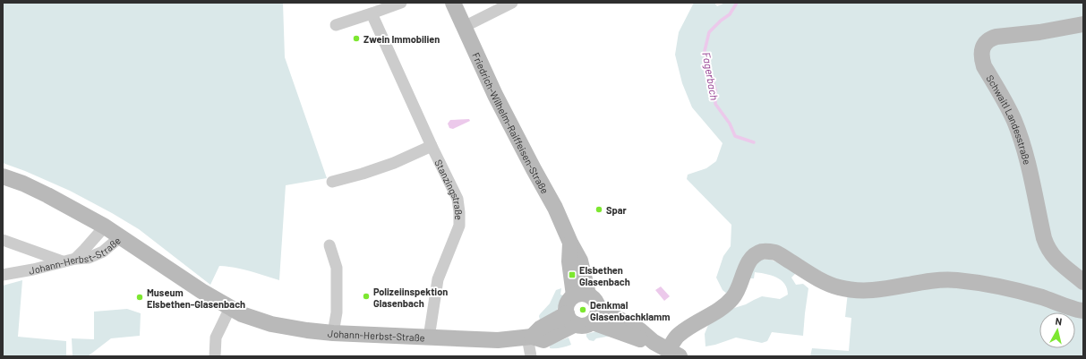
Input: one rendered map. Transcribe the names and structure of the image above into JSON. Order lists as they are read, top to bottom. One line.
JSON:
{"streets":{"main road":["Schwaitl Landesstraße","Friedrich-Wilhelm-Raiffeisen-Straße","Johann-Herbst-Straße"],"street":["Stanzingstraße"]},"crossings":[["Stanzingstraße","Johann-Herbst-Straße"]],"water":["Fagerbach"],"places":{"other":["Zwein Immobilien","Spar","Polizeiinspektion Glasenbach","Museum Elsbethen-Glasenbach","Denkmal Glasenbachklamm"],"transit":["Elsbethen Glasenbach"]},"north":"top"}
